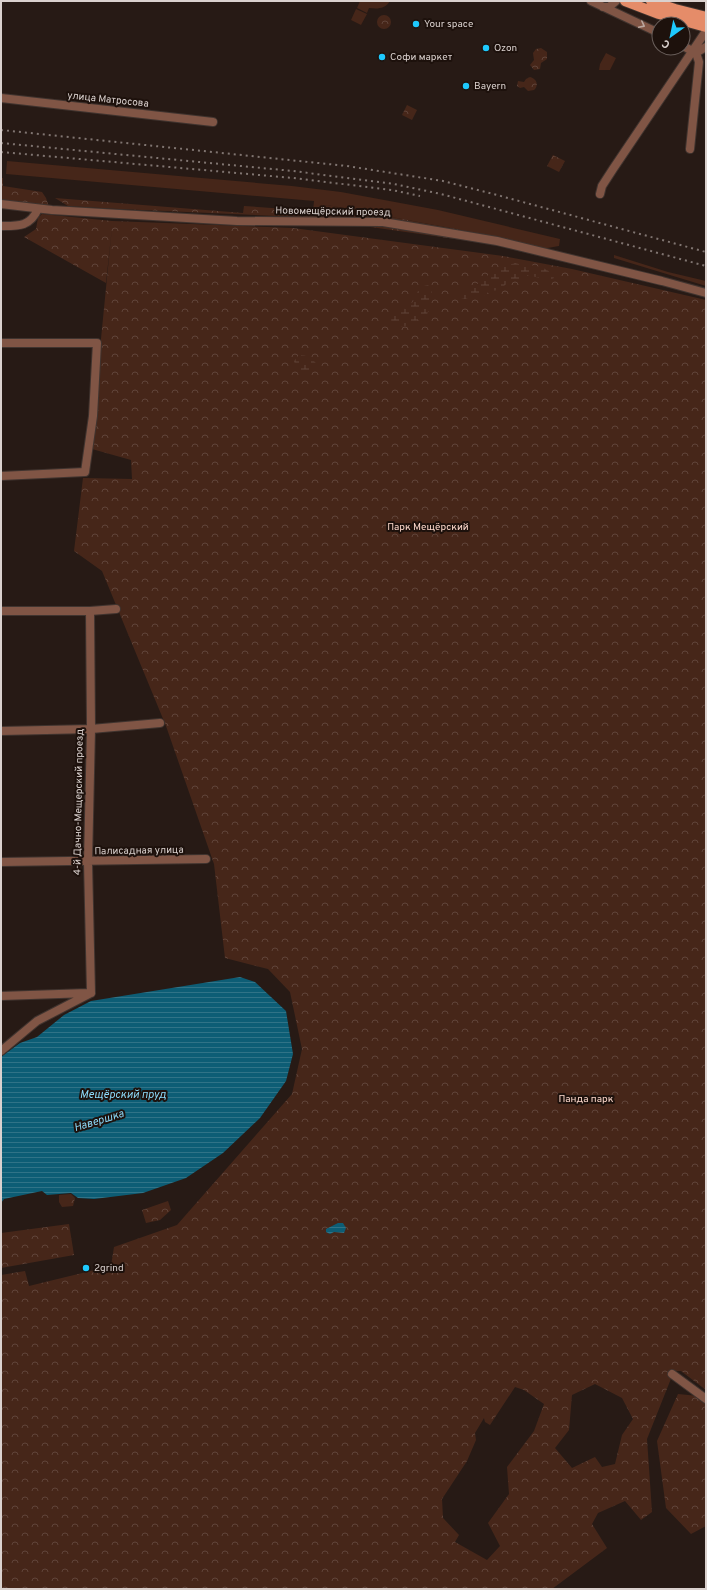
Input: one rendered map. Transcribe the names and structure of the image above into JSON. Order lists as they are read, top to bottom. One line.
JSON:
{"streets":{"street":["улица Матросова","Новомещёрский проезд","4-й Дачно-Мещерский проезд","Палисадная улица"]},"crossings":[["4-й Дачно-Мещерский проезд","Палисадная улица"]],"water":["Мещёрский пруд","Навершка"],"parks":["Парк Мещёрский","Панда парк"],"places":["Your space","Ozon","Софи маркет","Bayern","2grind"],"north":"bottom left"}
